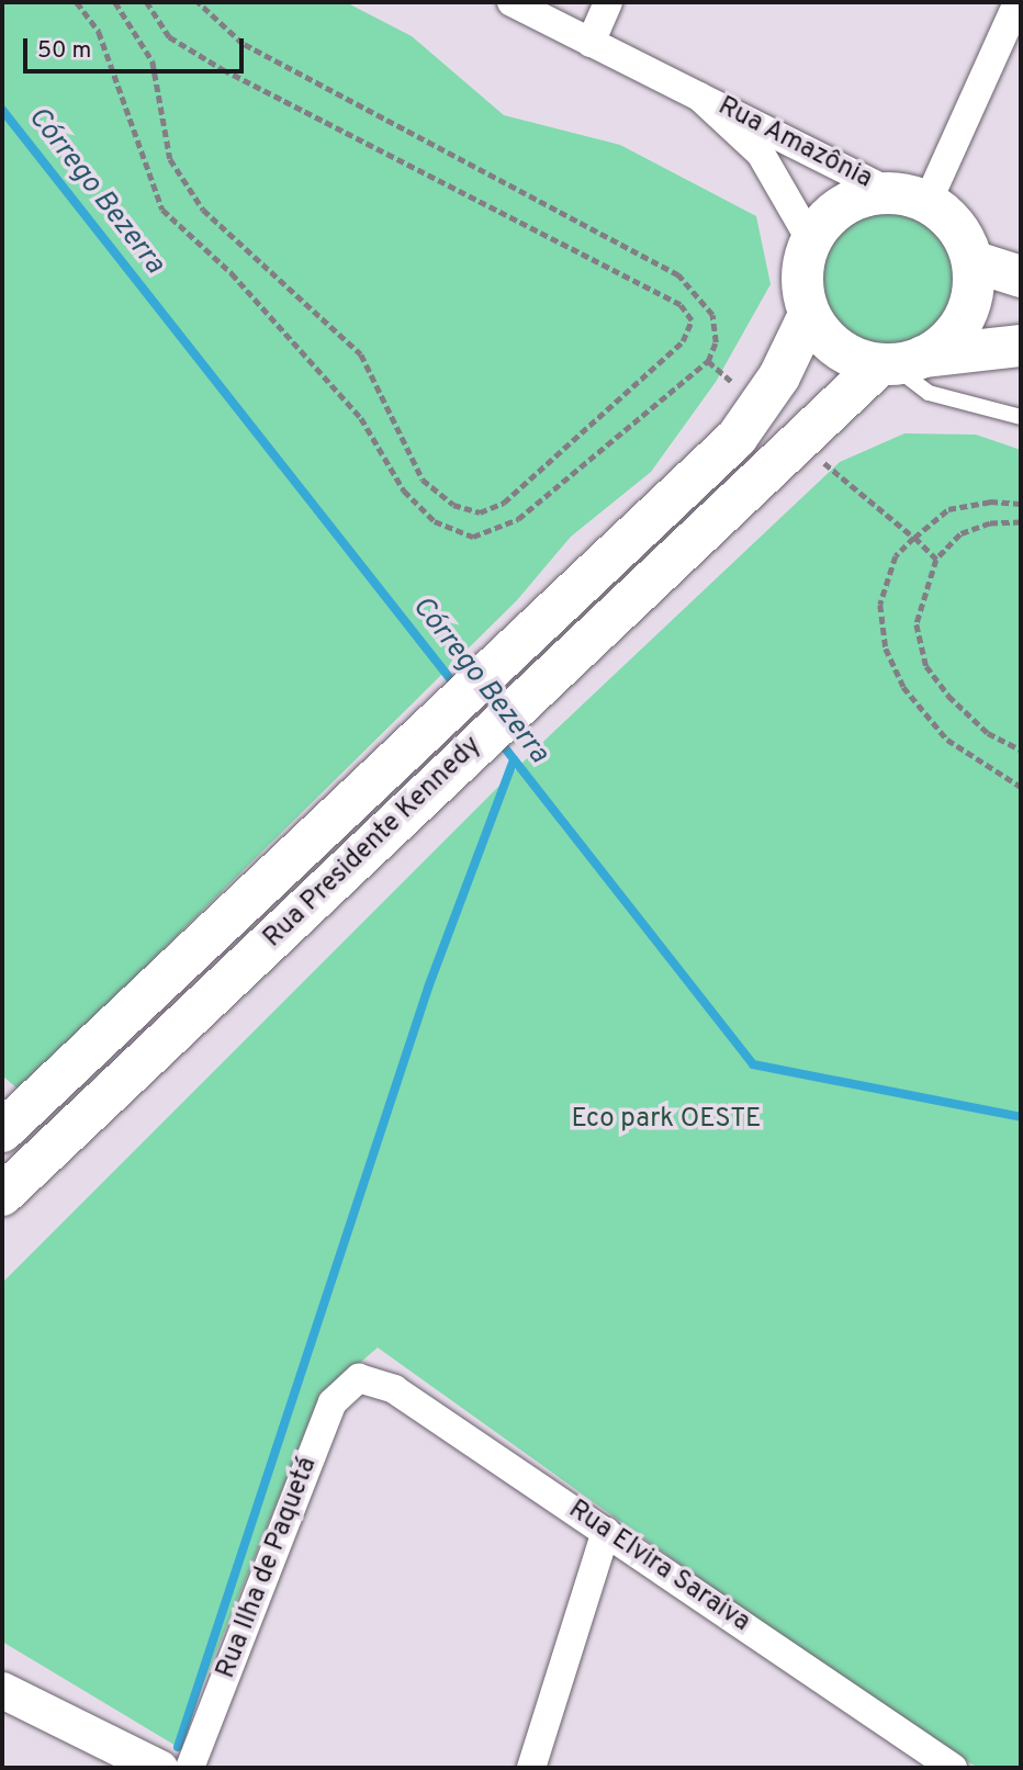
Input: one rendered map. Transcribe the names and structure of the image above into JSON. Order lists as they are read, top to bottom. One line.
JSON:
{"streets":{"main road":["Rua Presidente Kennedy"],"street":["Rua Amazônia","Rua Elvira Saraiva","Rua Ilha de Paquetá"]},"crossings":[["Rua Amazônia","Rua Presidente Kennedy"],["Rua Elvira Saraiva","Rua Ilha de Paquetá"]],"water":["Córrego Bezerra"],"parks":["Eco park OESTE"],"scale_bar":"50 m"}
